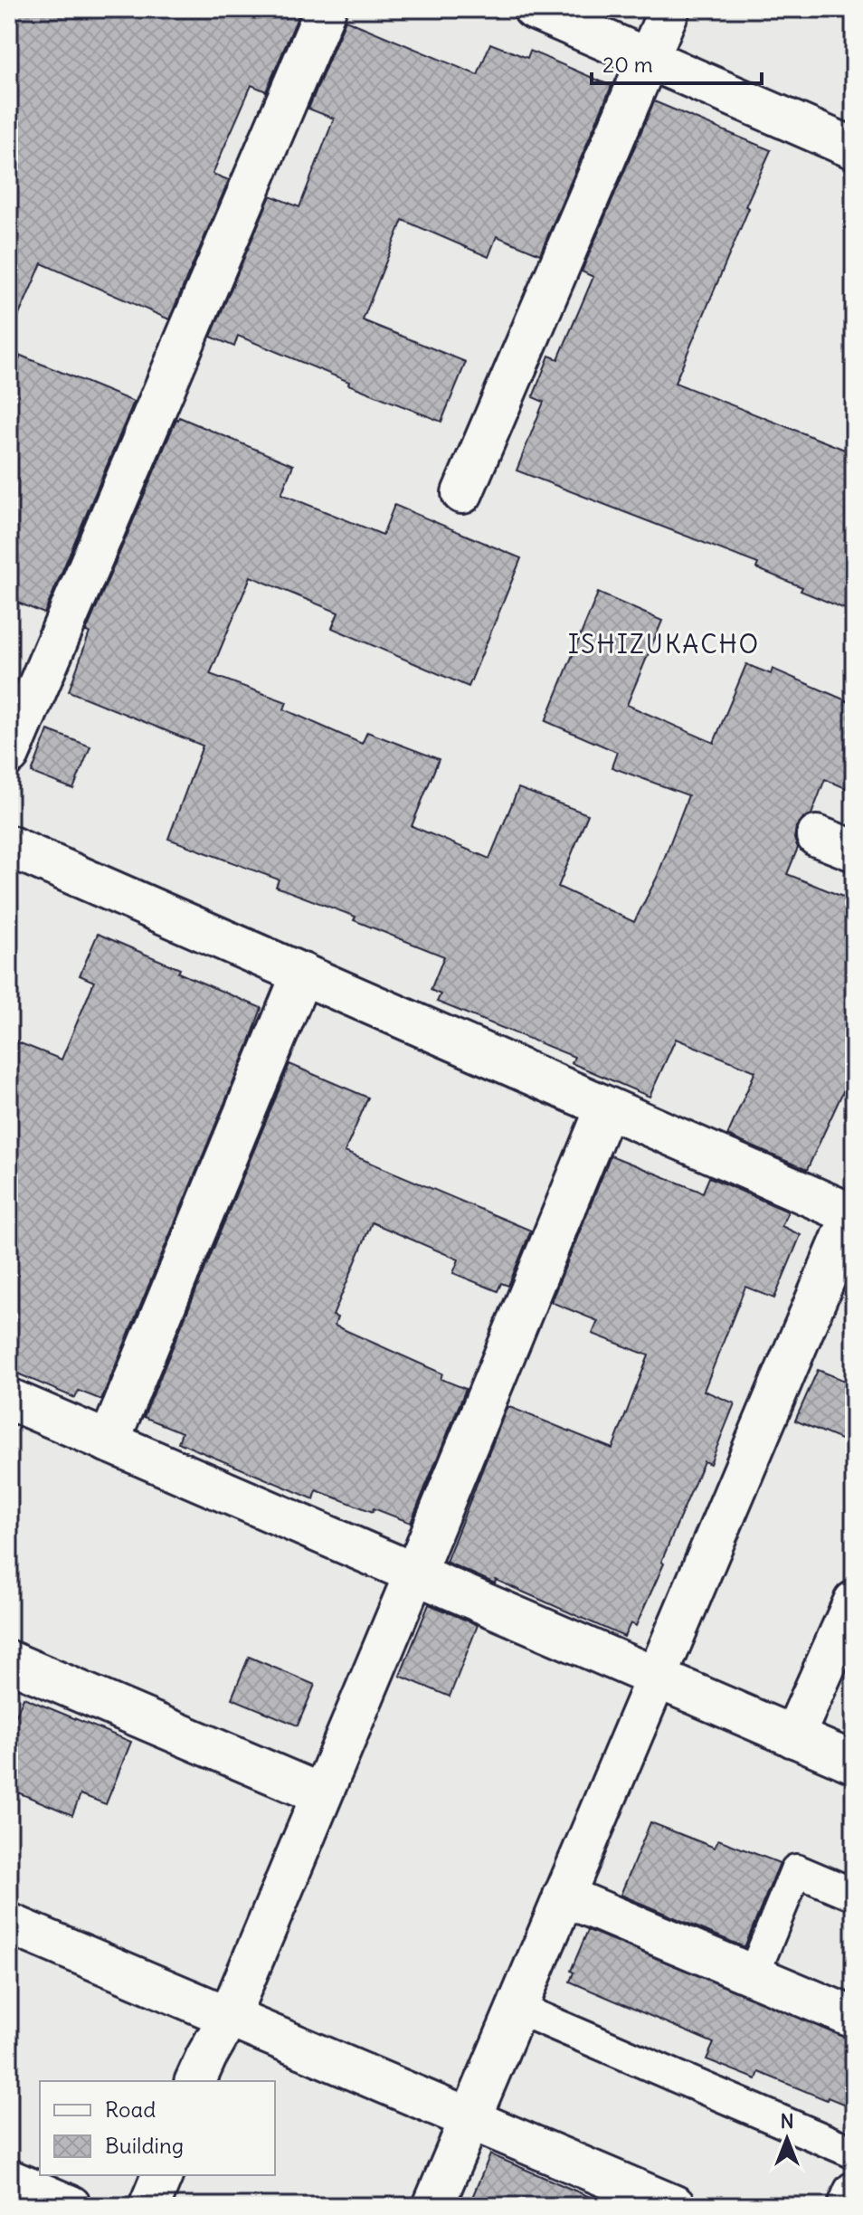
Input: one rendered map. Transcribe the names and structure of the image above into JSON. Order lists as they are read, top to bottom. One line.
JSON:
{"districts":["ISHIZUKACHO"],"legend":["Road","Building"],"scale_bar":"20 m","north":"top"}
